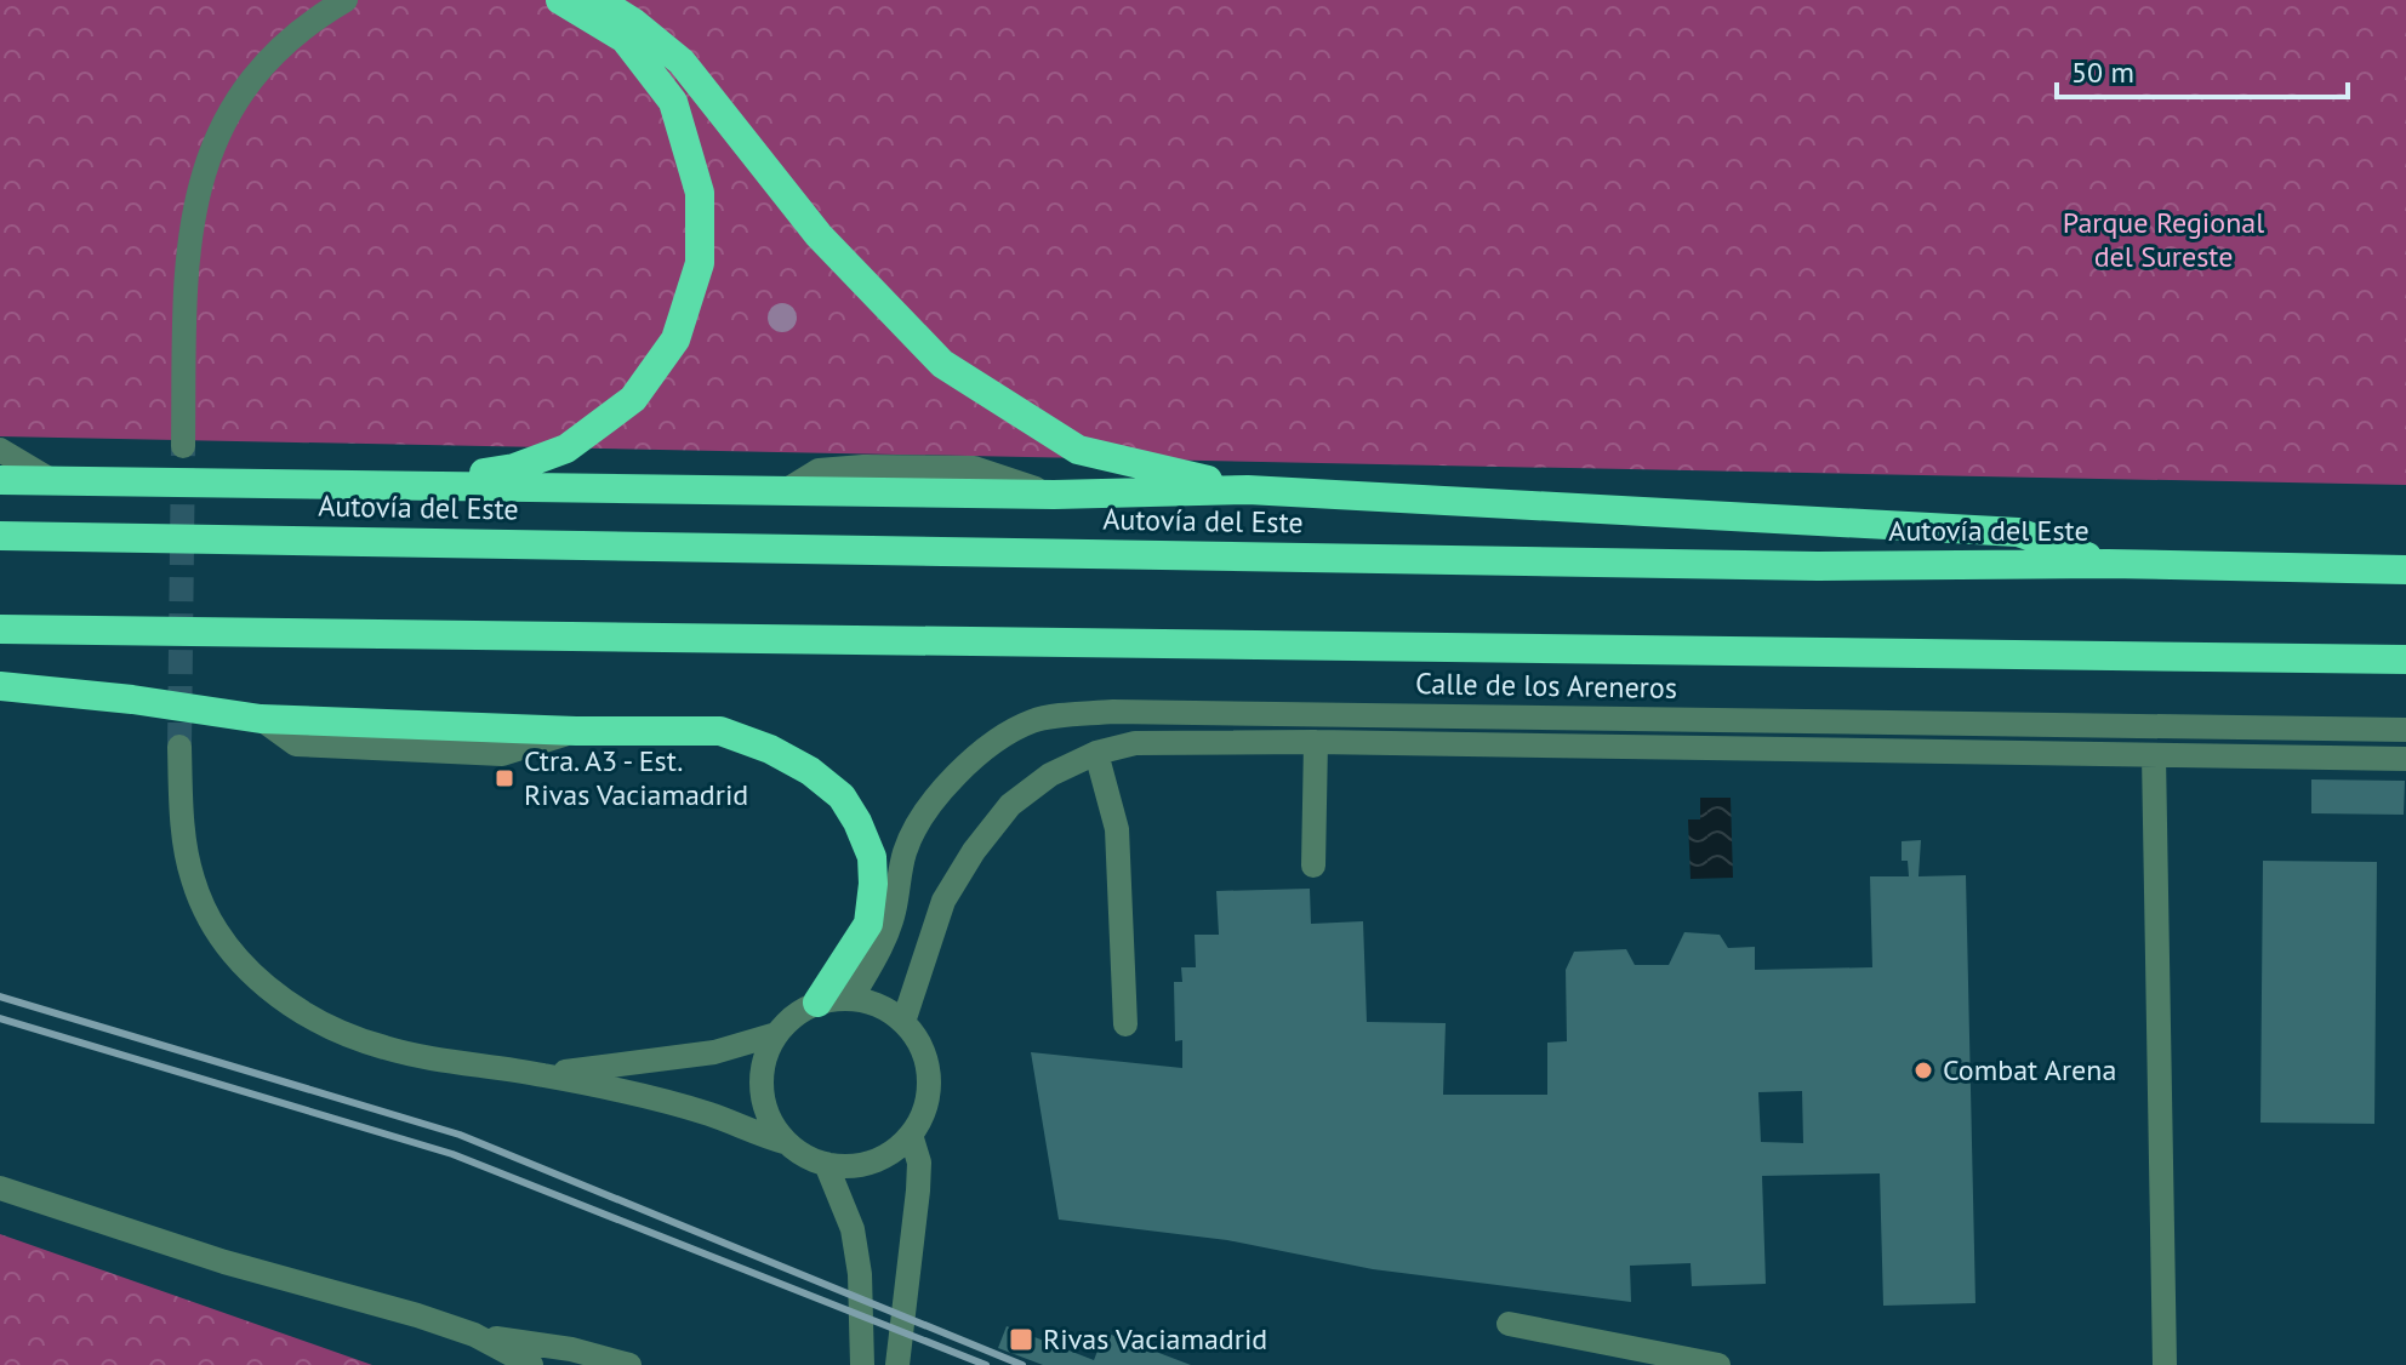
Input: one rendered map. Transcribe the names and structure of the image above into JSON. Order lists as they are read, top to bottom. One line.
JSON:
{"streets":{"highway":["Autovía del Este"],"street":["Calle de los Areneros"]},"parks":["Parque Regional del Sureste"],"places":{"transit":["Ctra. A3 - Est. Rivas Vaciamadrid","Rivas Vaciamadrid"],"other":["Combat Arena"]},"scale_bar":"50 m"}
